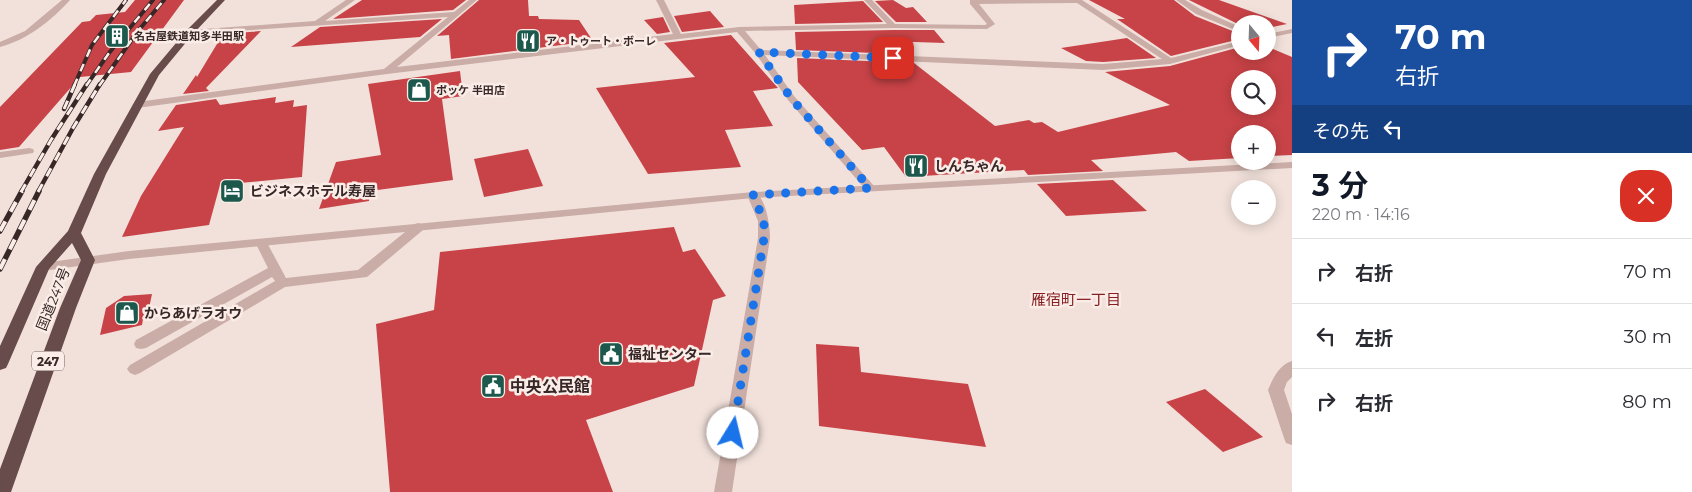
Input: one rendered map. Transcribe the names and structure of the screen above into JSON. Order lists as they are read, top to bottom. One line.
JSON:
{"streets":{"highway":["国道247号","247"]},"districts":["雁宿町一丁目"],"places":{"building":["名古屋鉄道知多半田駅"],"restaurant":["ア・トゥート・ボーレ","しんちゃん"],"shop":["ポッケ 半田店","からあげラオウ"],"hotel":["ビジネスホテル寿屋"],"public building":["福祉センター","中央公民館"]},"north":"bottom","page":{"turn":["70 m","右折"],"map_buttons":["+","−"],"then":"その先","heading":["3 分","220 m · 14:16"],"list":[{"name":"右折","value":"70 m"},{"name":"左折","value":"30 m"},{"name":"右折","value":"80 m"}]}}
